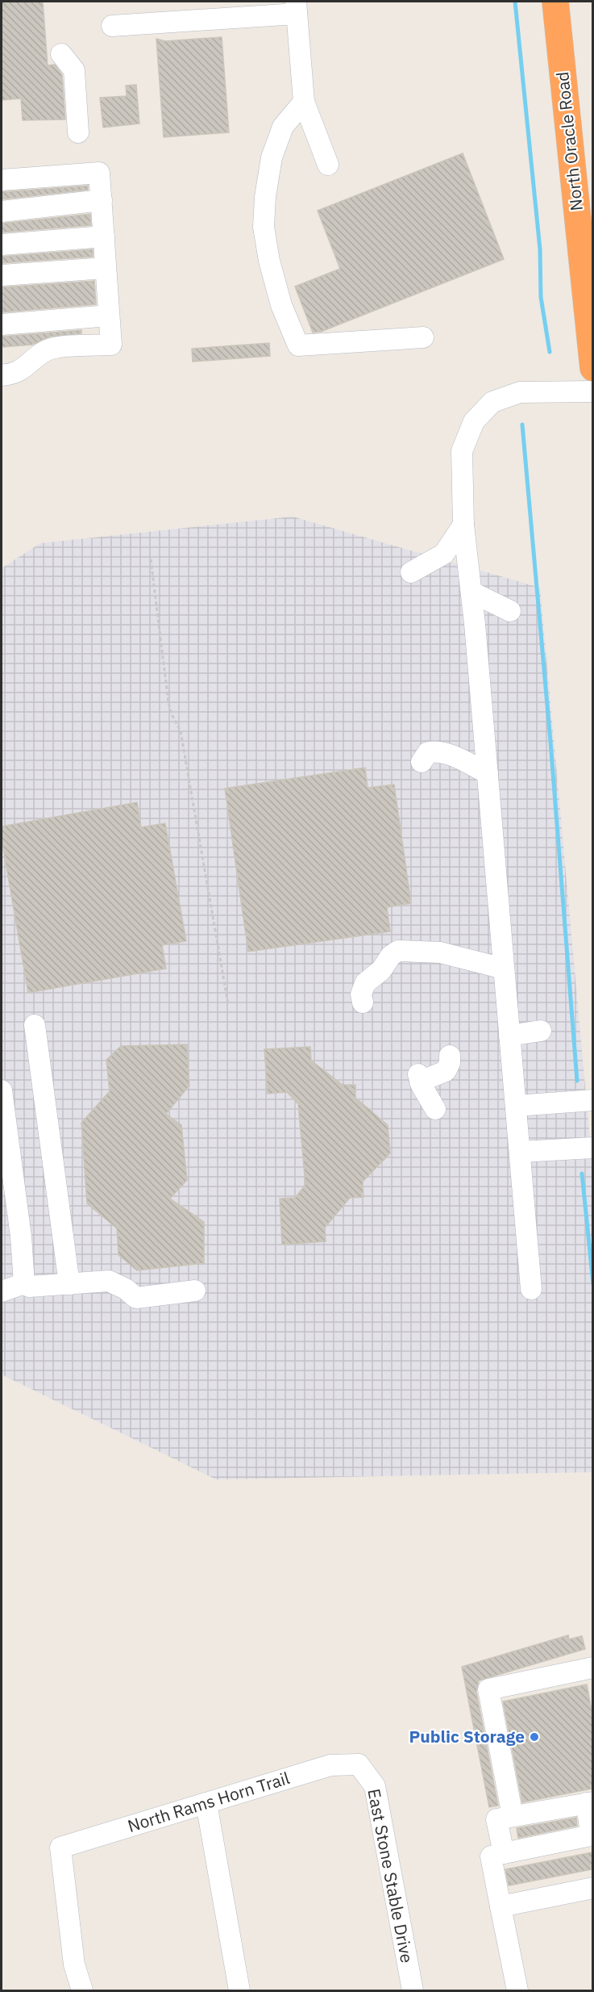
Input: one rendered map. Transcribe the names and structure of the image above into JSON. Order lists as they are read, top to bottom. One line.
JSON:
{"streets":{"highway":["North Oracle Road"],"street":["North Rams Horn Trail","East Stone Stable Drive"]},"crossings":[["North Rams Horn Trail","East Stone Stable Drive"]],"places":["Public Storage"]}
